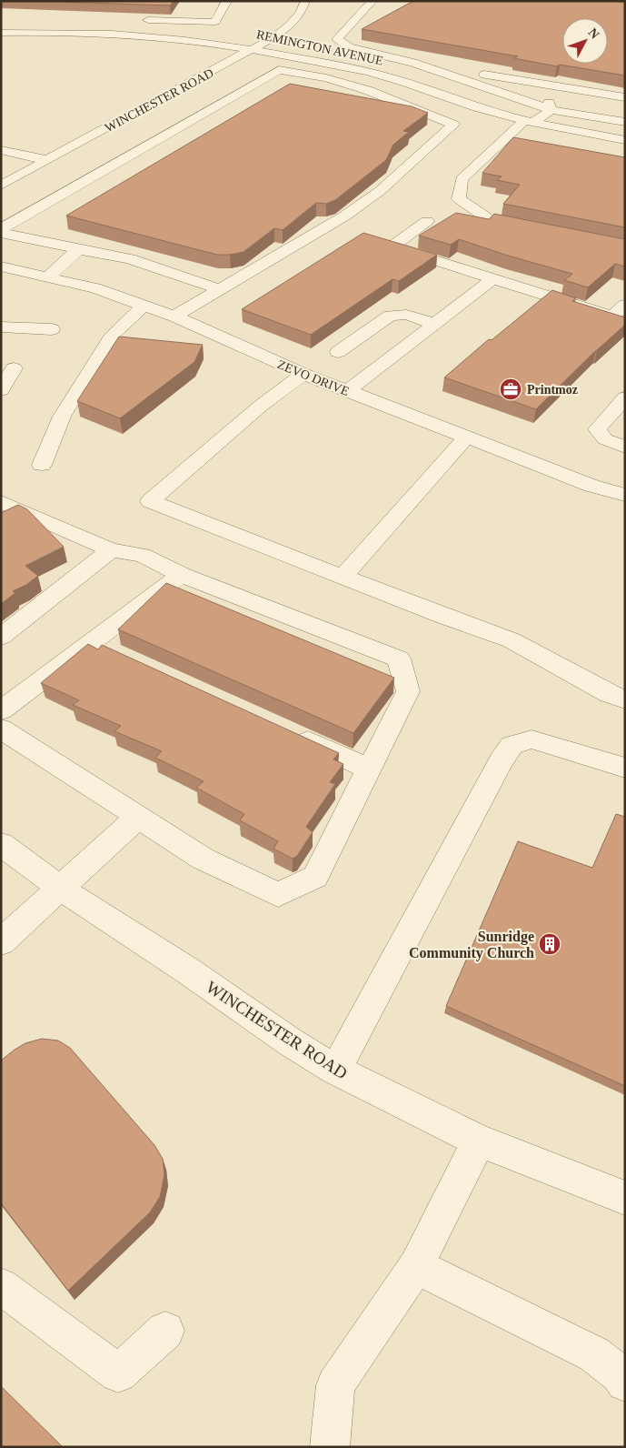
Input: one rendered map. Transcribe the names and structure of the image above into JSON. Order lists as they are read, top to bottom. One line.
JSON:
{"streets":{"street":["REMINGTON AVENUE","WINCHESTER ROAD","ZEVO DRIVE"]},"crossings":[["REMINGTON AVENUE","WINCHESTER ROAD"]],"places":{"office":["Printmoz"],"building":["Sunridge Community Church"]},"north":"top right"}
